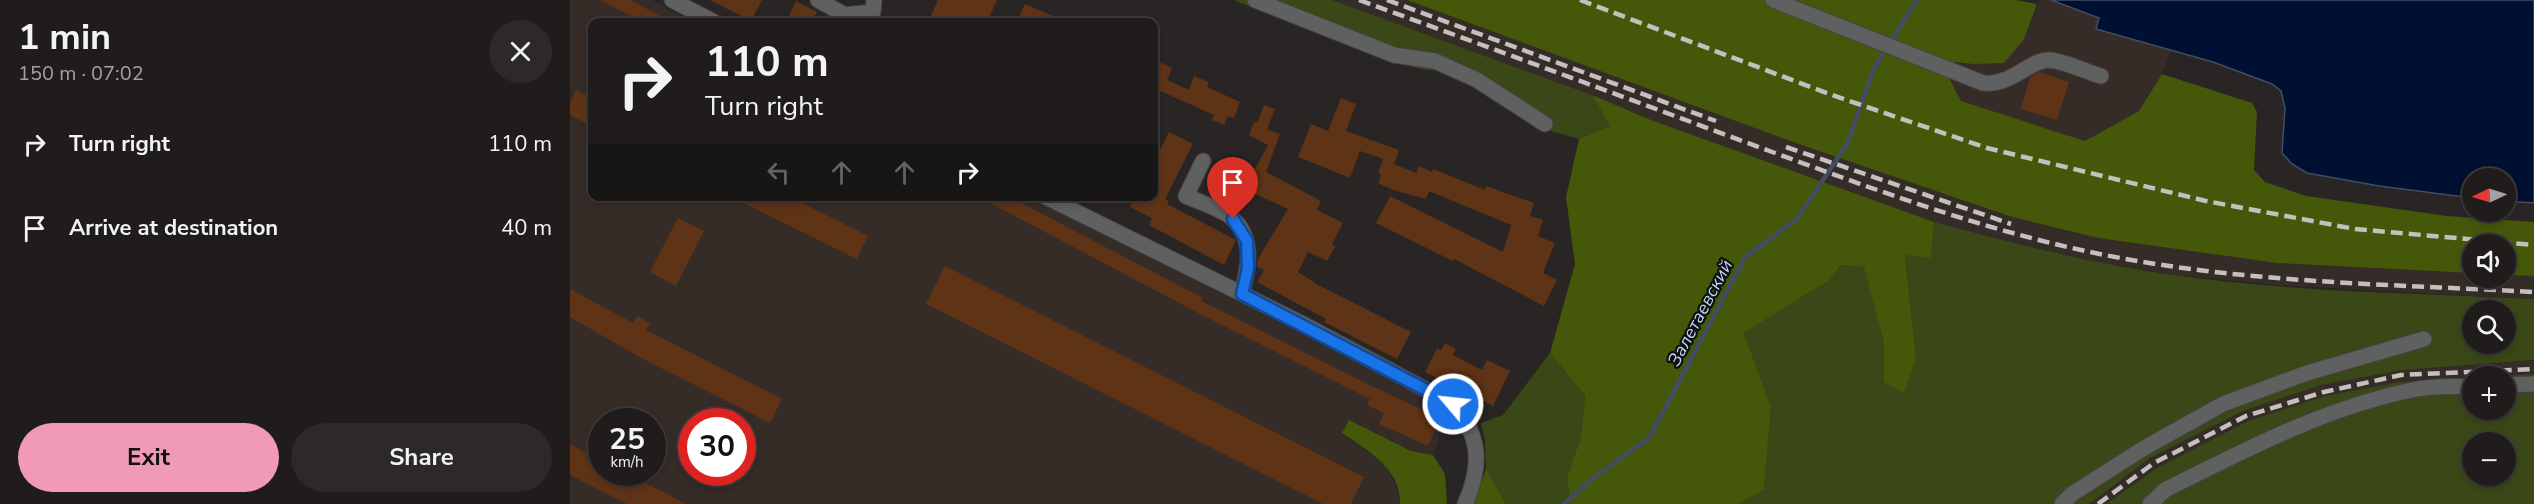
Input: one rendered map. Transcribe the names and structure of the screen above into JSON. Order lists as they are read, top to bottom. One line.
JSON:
{"water":["Залетаевский"],"north":"left","page":{"heading":["1 min","150 m · 07:02"],"turn":["110 m","Turn right"],"list":[{"name":"Turn right","value":"110 m"},{"name":"Arrive at destination","value":"40 m"}],"map_buttons":["+","−"],"speed":"25 km/h","limit":"30","buttons":["Exit","Share"]}}
